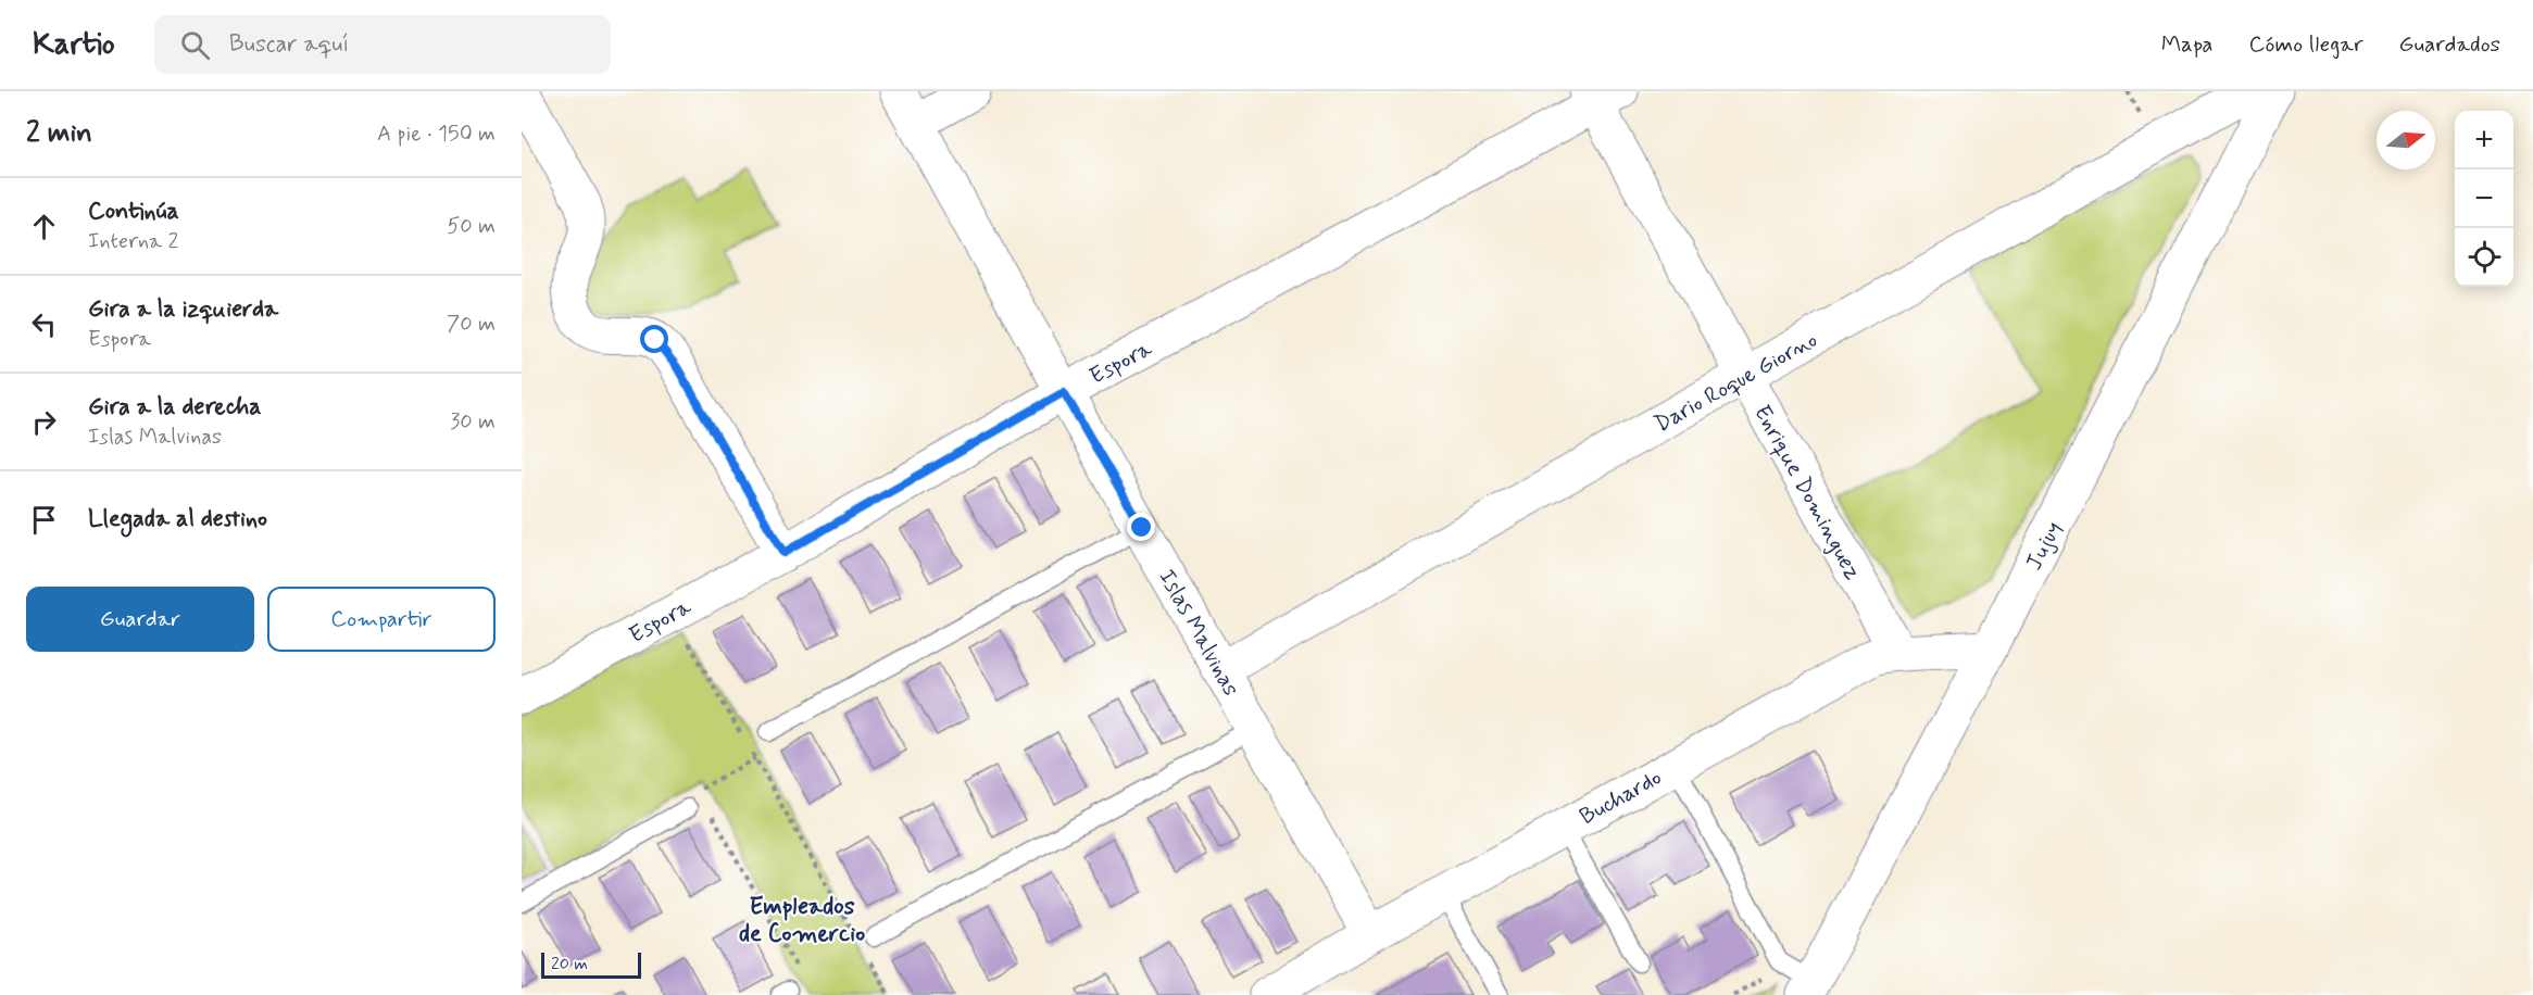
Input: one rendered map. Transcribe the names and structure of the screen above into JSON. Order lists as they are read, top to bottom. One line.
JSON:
{"streets":{"street":["Espora","Dario Roque Giorno","Enrique Dominguez","Jujuy","Islas Malvinas","Buchardo"]},"crossings":[["Espora","Enrique Dominguez"],["Espora","Islas Malvinas"],["Dario Roque Giorno","Enrique Dominguez"],["Dario Roque Giorno","Islas Malvinas"],["Enrique Dominguez","Buchardo"],["Jujuy","Buchardo"],["Islas Malvinas","Buchardo"]],"districts":["Empleados de Comercio"],"scale_bar":"20 m","north":"right","page":{"header":"Kartio","search":"Buscar aquí","nav":["Mapa","Cómo llegar","Guardados"],"heading":["2 min","A pie · 150 m"],"map_buttons":["+","−"],"list":[["Continúa","Interna 2","50 m"],["Gira a la izquierda","Espora","70 m"],["Gira a la derecha","Islas Malvinas","30 m"],"Llegada al destino"],"buttons":["Guardar","Compartir"],"scale":"20 m"}}
